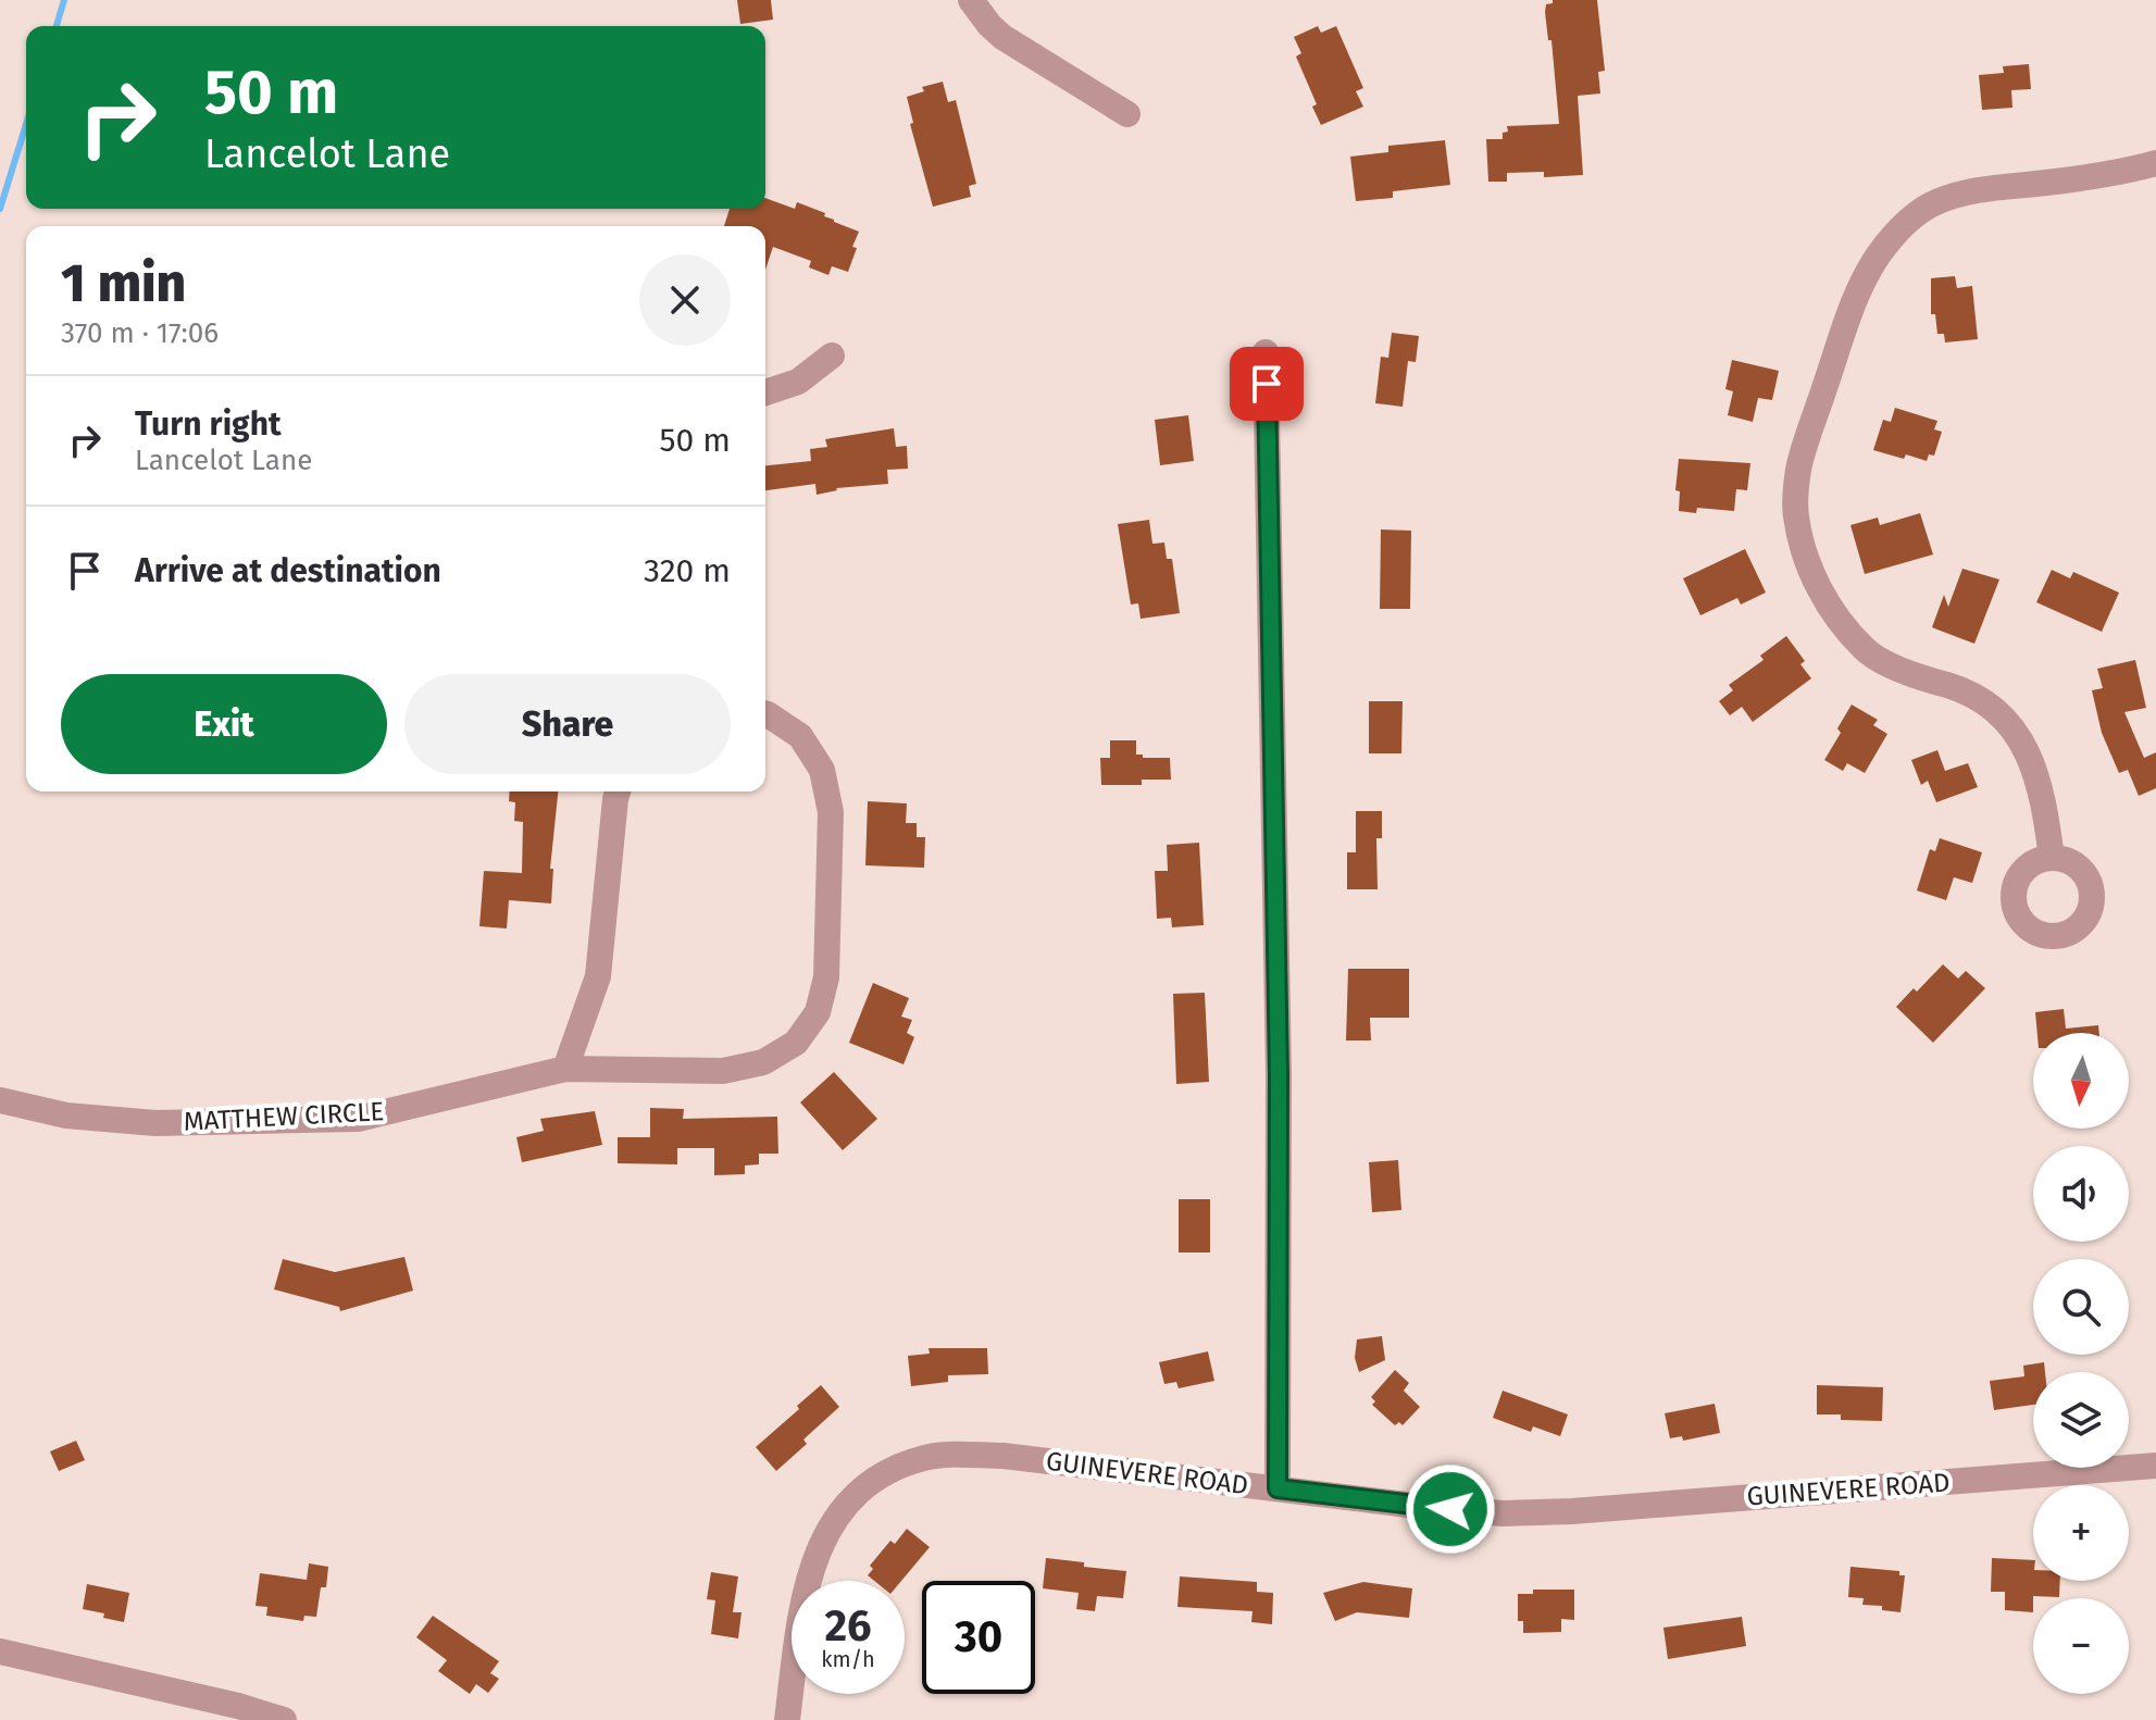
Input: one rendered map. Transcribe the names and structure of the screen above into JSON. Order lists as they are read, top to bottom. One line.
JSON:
{"streets":{"street":["MATTHEW CIRCLE","GUINEVERE ROAD"]},"north":"bottom","page":{"turn":["50 m","Lancelot Lane"],"heading":["1 min","370 m · 17:06"],"list":[{"name":"Turn right","note":"Lancelot Lane","value":"50 m"},{"name":"Arrive at destination","value":"320 m"}],"buttons":["Exit","Share"],"map_buttons":["+","−"],"speed":"26 km/h","limit":"30"}}
